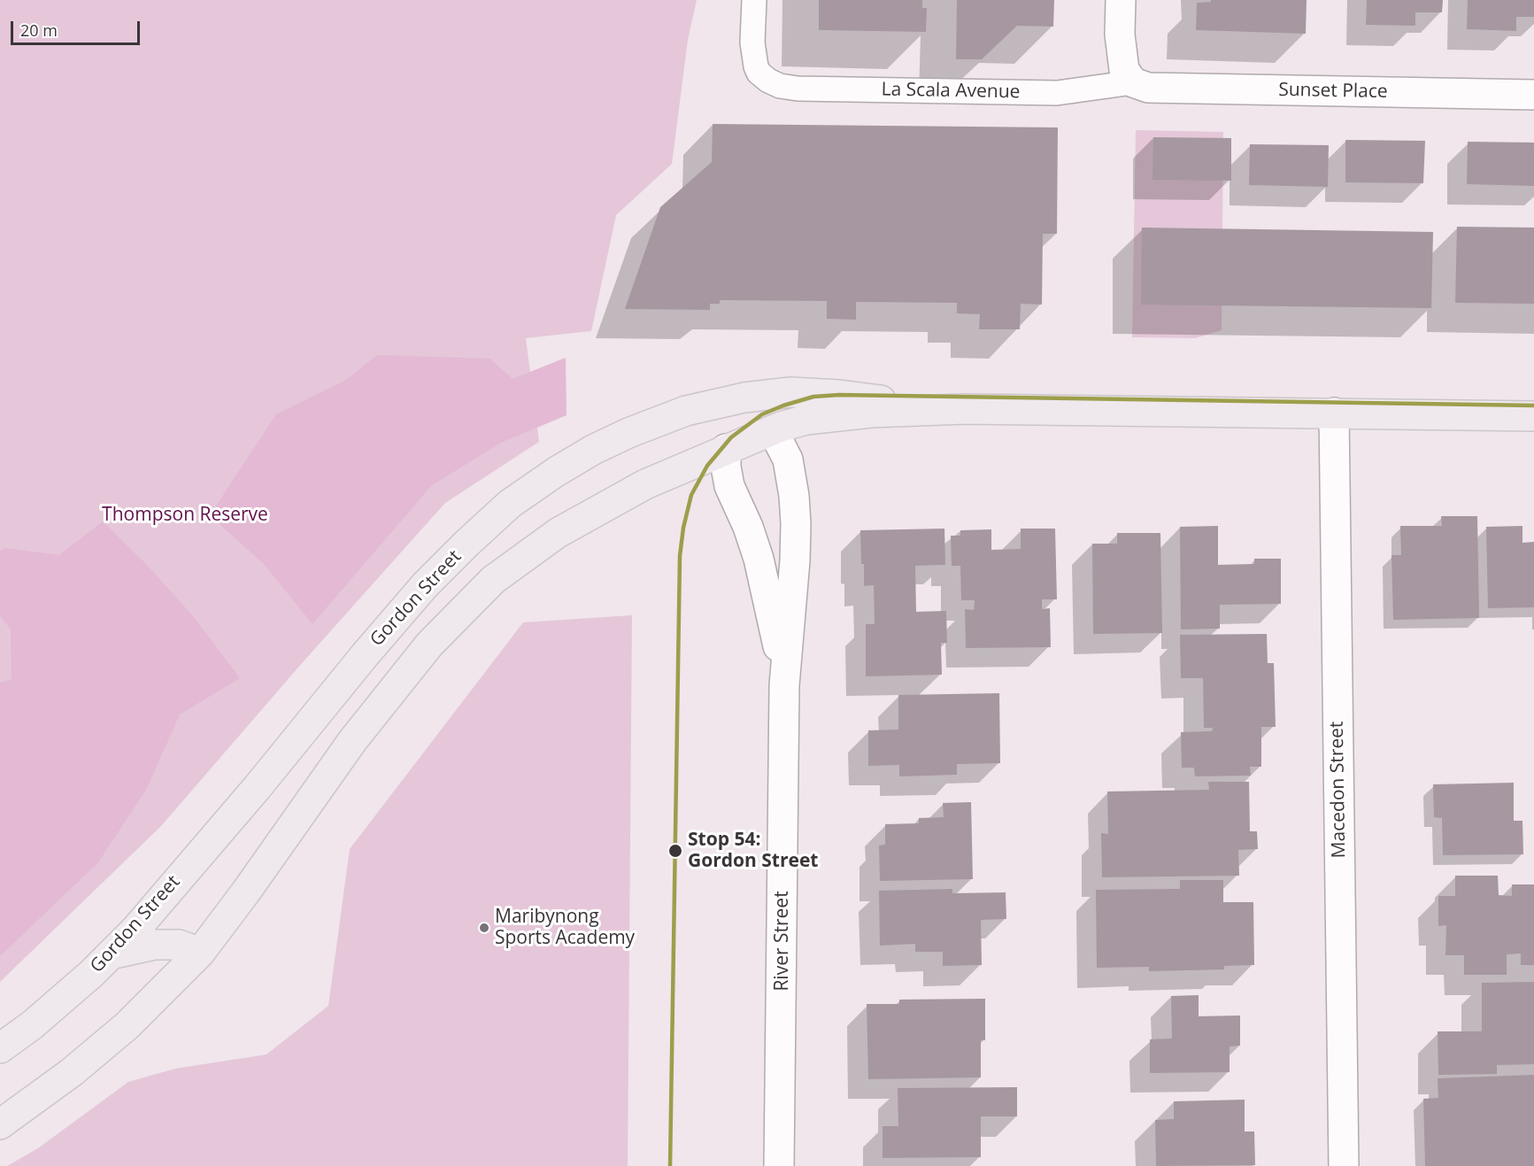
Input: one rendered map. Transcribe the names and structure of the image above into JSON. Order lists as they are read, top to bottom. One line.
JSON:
{"streets":{"main road":["Gordon Street"],"street":["Sunset Place","Macedon Street","River Street"],"lane":["La Scala Avenue"]},"crossings":[["La Scala Avenue","Sunset Place"],["Gordon Street","Macedon Street"],["Gordon Street","River Street"]],"parks":["Thompson Reserve"],"places":["Stop 54: Gordon Street","Maribynong Sports Academy"],"scale_bar":"20 m"}
